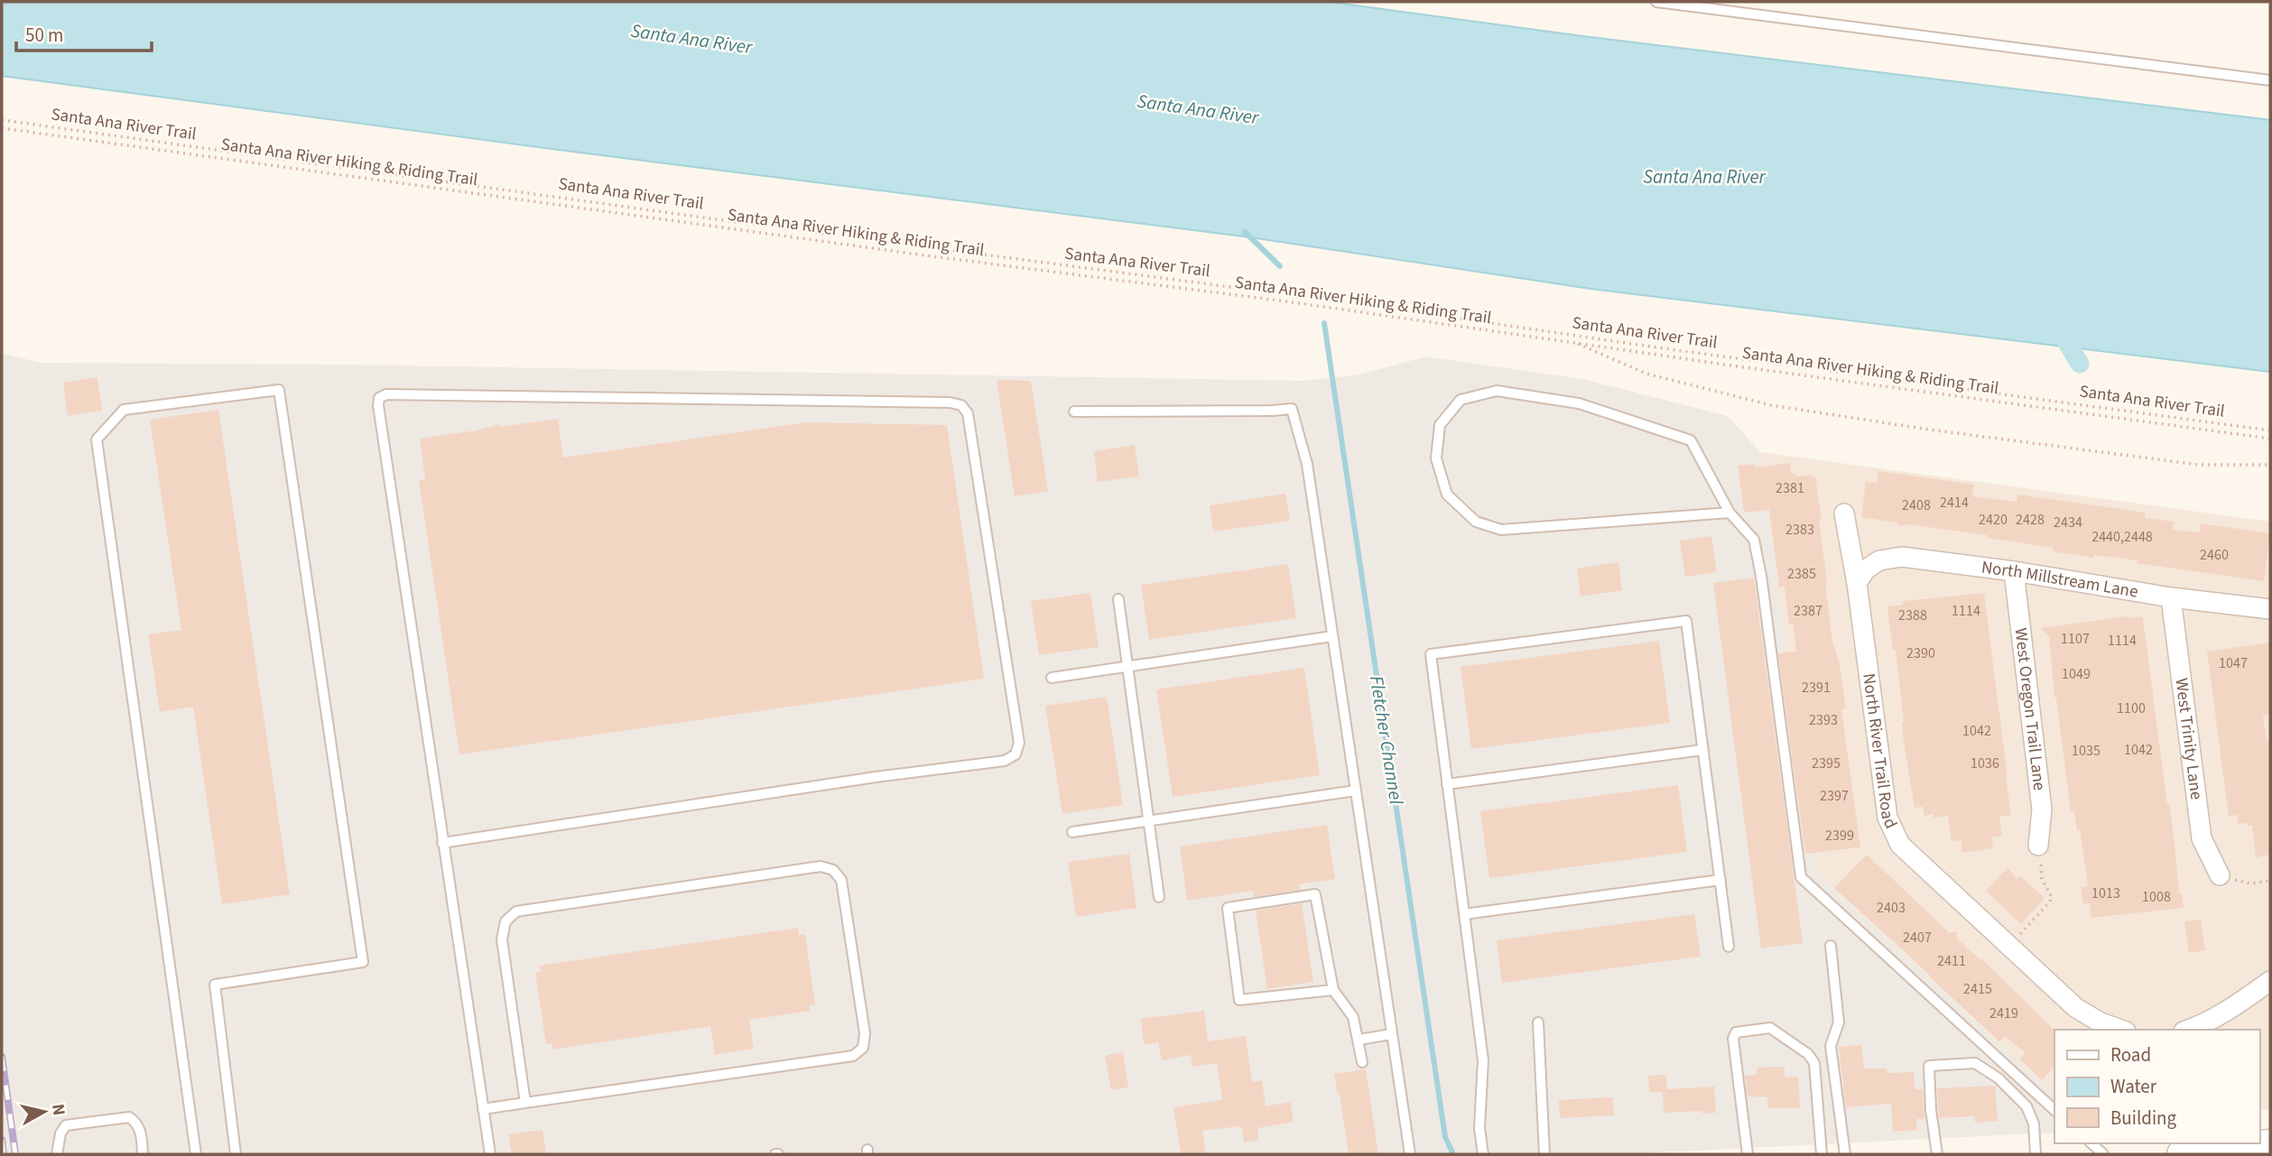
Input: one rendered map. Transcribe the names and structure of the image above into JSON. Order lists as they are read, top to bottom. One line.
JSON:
{"streets":{"street":["North Millstream Lane","West Oregon Trail Lane","West Trinity Lane","North River Trail Road"],"path":["Santa Ana River Trail","Santa Ana River Hiking & Riding Trail"]},"crossings":[["North Millstream Lane","West Oregon Trail Lane"],["North Millstream Lane","West Trinity Lane"],["North Millstream Lane","North River Trail Road"]],"water":["Santa Ana River","Fletcher Channel"],"house_numbers":["2381","2414","2408","2420","2428","2434","2383","2440,2448","2460","2385","2387","1114","2388","1107","1114","2390","1047","1049","2391","1100","2393","1042","1042","1035","2395","1036","2397","2399","1013","1008","2403","2407","2411","2415","2419"],"legend":["Road","Water","Building"],"scale_bar":"50 m","north":"right"}
